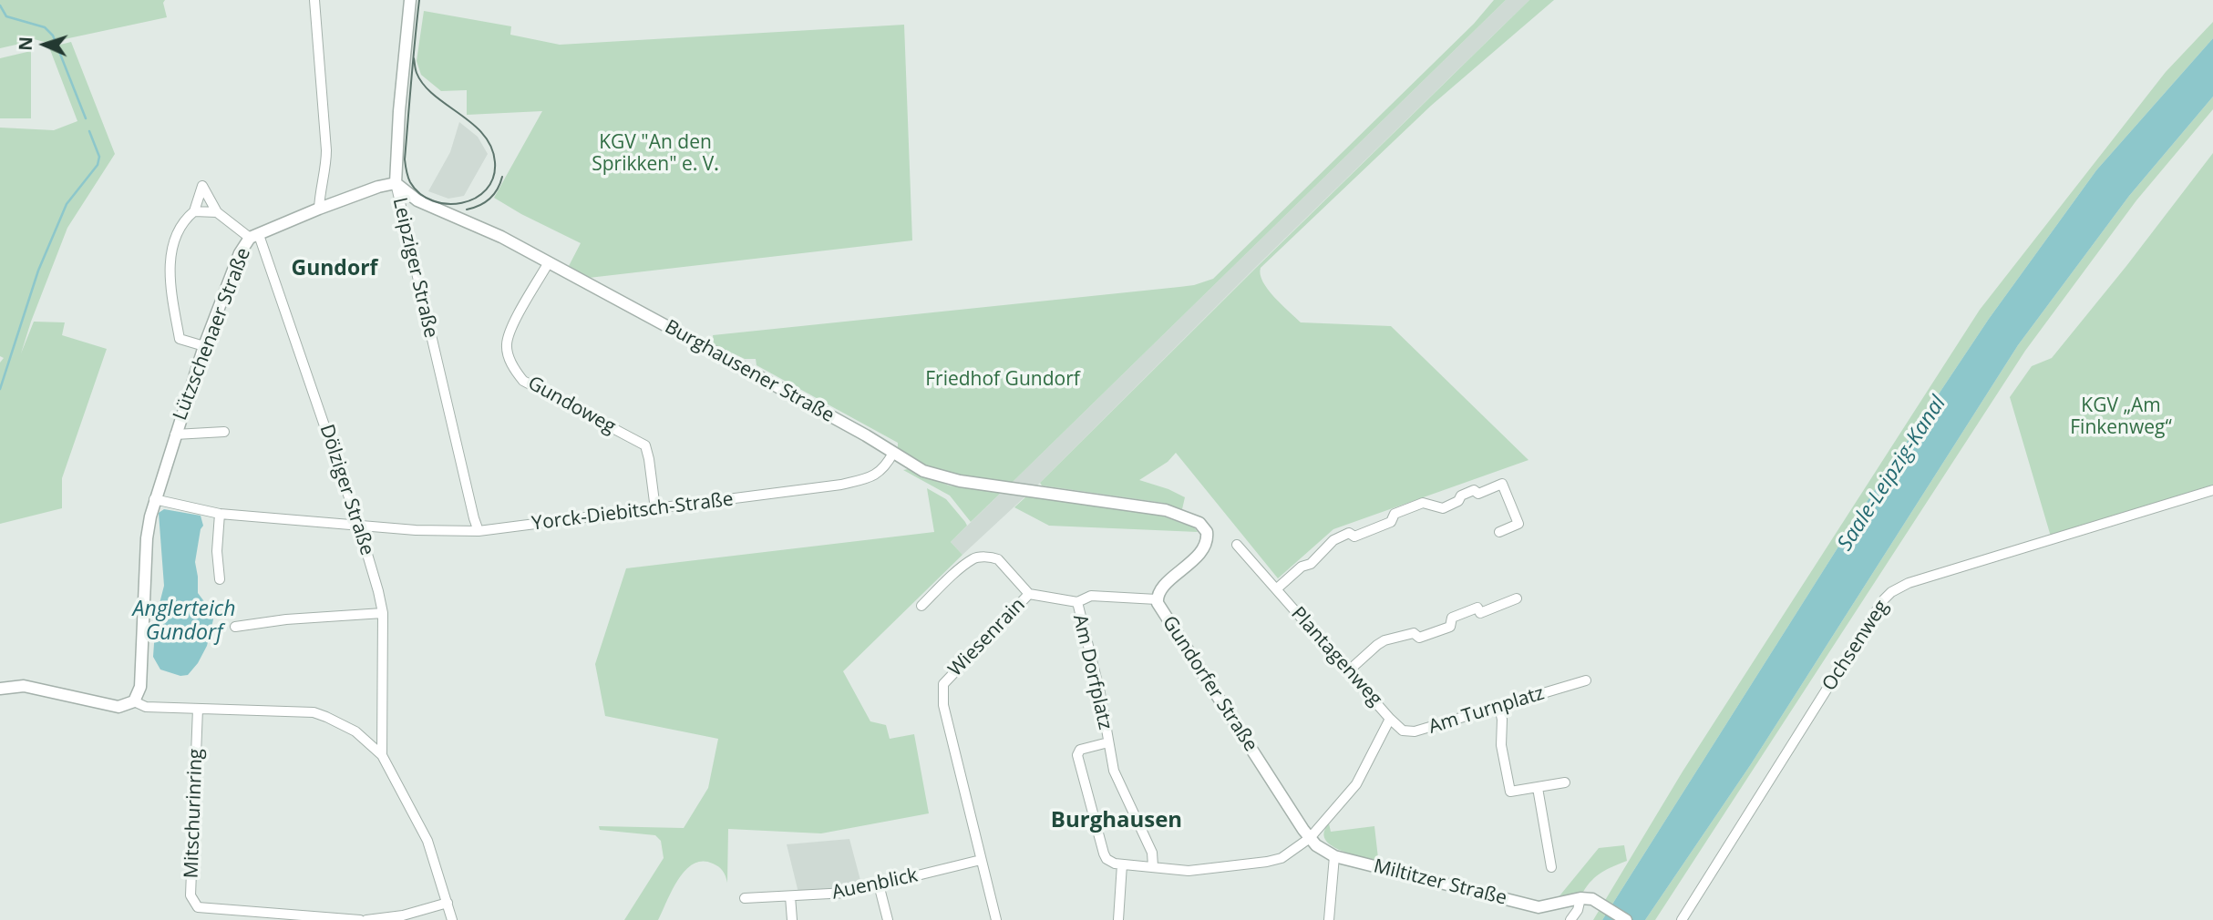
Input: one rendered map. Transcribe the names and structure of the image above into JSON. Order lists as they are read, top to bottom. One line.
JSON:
{"streets":{"street":["Leipziger Straße","Lützschenaer Straße","Burghausener Straße","Gundoweg","Dölziger Straße","Yorck-Diebitsch-Straße","Wiesenrain","Ochsenweg","Plantagenweg","Am Dorfplatz","Gundorfer Straße","Am Turnplatz","Mitschurinring","Miltitzer Straße","Auenblick"]},"crossings":[["Leipziger Straße","Lützschenaer Straße"],["Leipziger Straße","Burghausener Straße"],["Leipziger Straße","Yorck-Diebitsch-Straße"],["Lützschenaer Straße","Burghausener Straße"],["Lützschenaer Straße","Dölziger Straße"],["Lützschenaer Straße","Yorck-Diebitsch-Straße"],["Burghausener Straße","Gundoweg"],["Burghausener Straße","Yorck-Diebitsch-Straße"],["Burghausener Straße","Gundorfer Straße"],["Gundoweg","Yorck-Diebitsch-Straße"],["Dölziger Straße","Yorck-Diebitsch-Straße"],["Wiesenrain","Am Dorfplatz"],["Wiesenrain","Gundorfer Straße"],["Wiesenrain","Auenblick"],["Plantagenweg","Gundorfer Straße"],["Plantagenweg","Am Turnplatz"],["Gundorfer Straße","Miltitzer Straße"]],"districts":["Gundorf","Burghausen"],"water":["Saale-Leipzig-Kanal","Anglerteich Gundorf"],"parks":["KGV \"An den Sprikken\" e. V.","Friedhof Gundorf","KGV „Am Finkenweg“"],"north":"left"}
